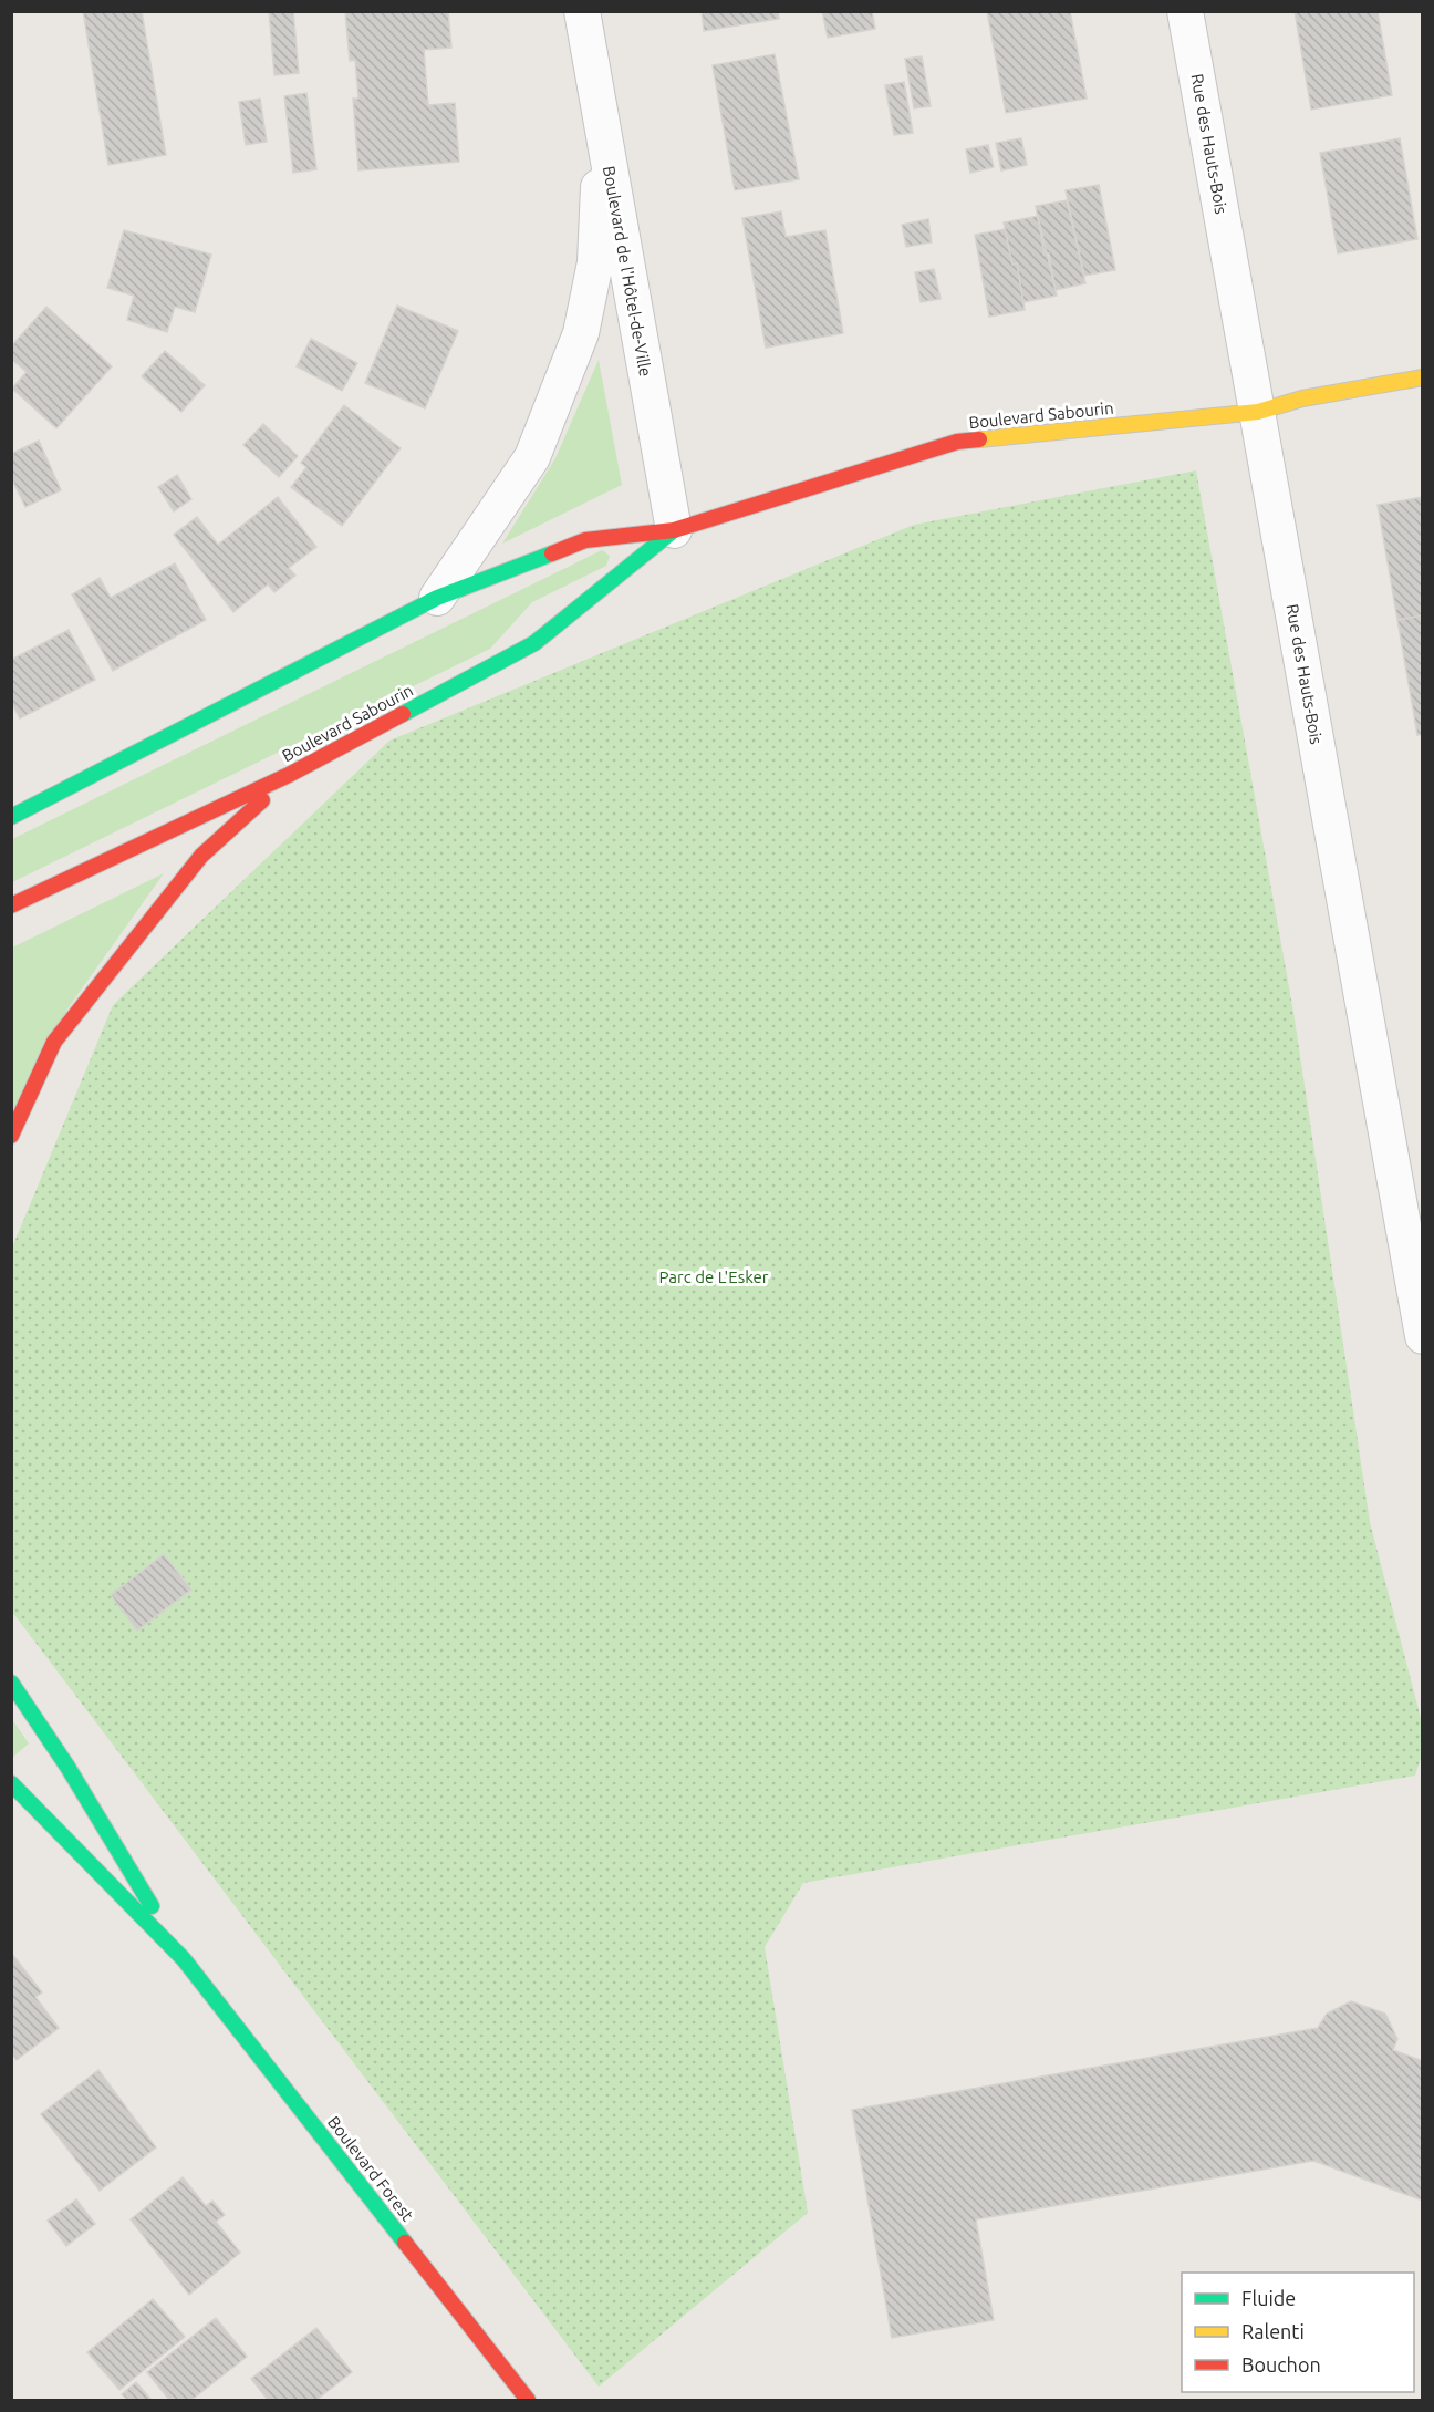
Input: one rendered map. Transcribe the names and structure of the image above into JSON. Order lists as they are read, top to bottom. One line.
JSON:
{"streets":{"street":["Rue des Hauts-Bois","Boulevard de l'Hôtel-de-Ville","Boulevard Sabourin","Boulevard Forest"]},"crossings":[["Rue des Hauts-Bois","Boulevard Sabourin"],["Boulevard de l'Hôtel-de-Ville","Boulevard Sabourin"]],"parks":["Parc de L'Esker"],"legend":["Fluide","Ralenti","Bouchon"]}
